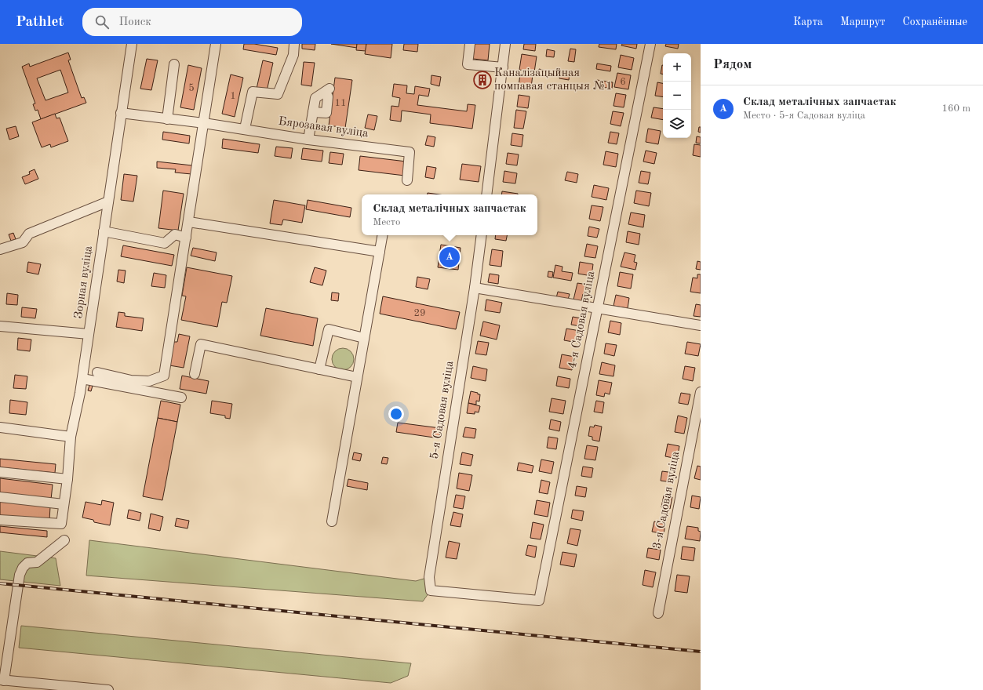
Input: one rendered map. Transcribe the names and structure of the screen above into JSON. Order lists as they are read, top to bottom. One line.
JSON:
{"streets":{"street":["Бярозавая вуліца","Зорная вуліца","4-я Садовая вуліца","5-я Садовая вуліца","3-я Садовая вуліца"]},"crossings":[["Бярозавая вуліца","Зорная вуліца"],["4-я Садовая вуліца","5-я Садовая вуліца"]],"places":{"building":["Каналізацыйная помпавая станцыя №1"]},"house_numbers":["6","5","1","11","29"],"page":{"header":"Pathlet","search":"Поиск","nav":["Карта","Маршрут","Сохранённые"],"heading":"Рядом","map_buttons":["+","−"],"list":[{"mark":"A","name":"Склад металічных запчастак","note":"Место · 5-я Садовая вуліца","value":"160 m"}],"popup":["Склад металічных запчастак","Место"],"pins":"A"}}
